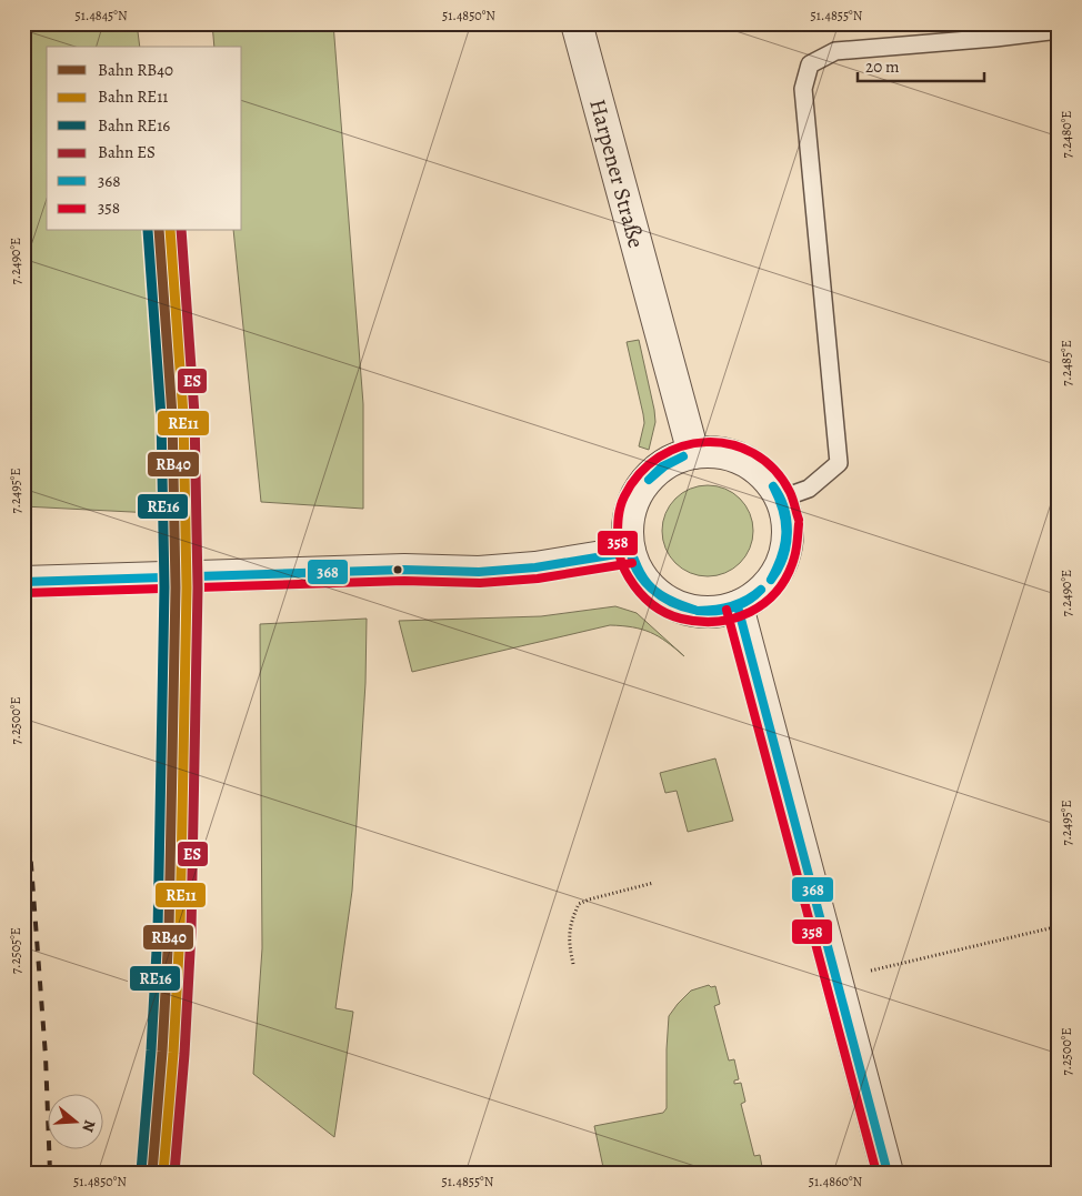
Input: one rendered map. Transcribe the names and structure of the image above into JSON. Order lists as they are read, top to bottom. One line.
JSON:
{"streets":{"street":["Harpener Straße"]},"lines":["rail line RB40","rail line RE11","rail line RE16","rail line ES","transit line 358","transit line 368"],"legend":["Bahn RB40","Bahn RE11","Bahn RE16","Bahn ES","368","358"],"scale_bar":"20 m","north":"right","coordinates":["51.4845°N","51.4850°N","51.4855°N","7.2480°E","7.2490°E","7.2485°E","7.2495°E","7.2500°E","7.2505°E","51.4860°N"]}
